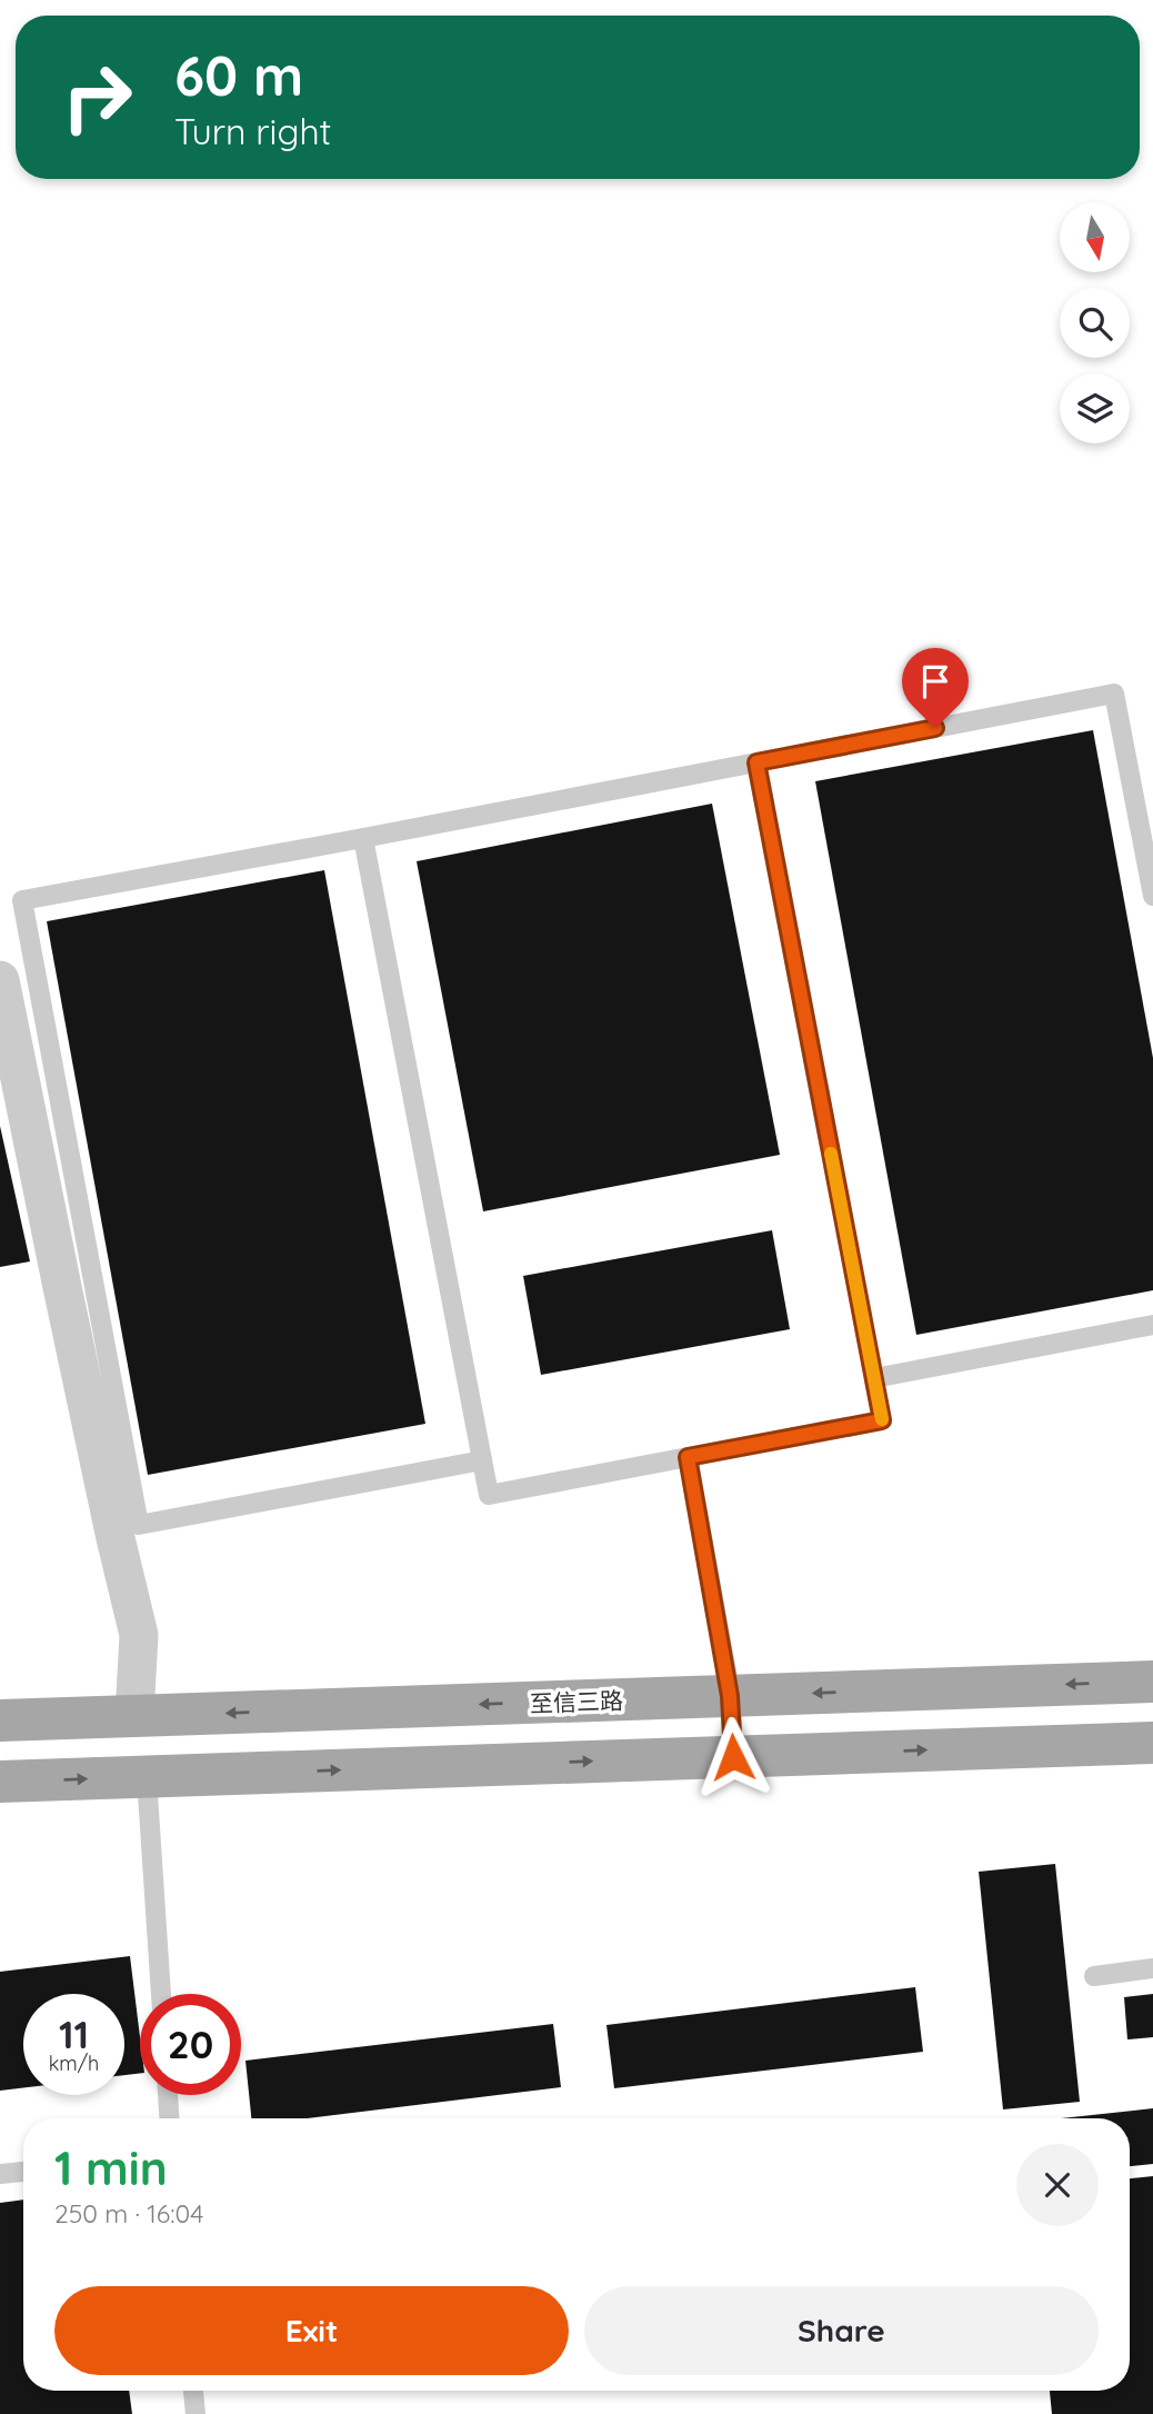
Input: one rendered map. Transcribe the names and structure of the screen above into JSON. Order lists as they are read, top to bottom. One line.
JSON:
{"streets":{"main road":["至信三路"]},"north":"bottom","page":{"turn":["60 m","Turn right"],"speed":"11 km/h","limit":"20","heading":["1 min","250 m · 16:04"],"buttons":["Exit","Share"]}}
